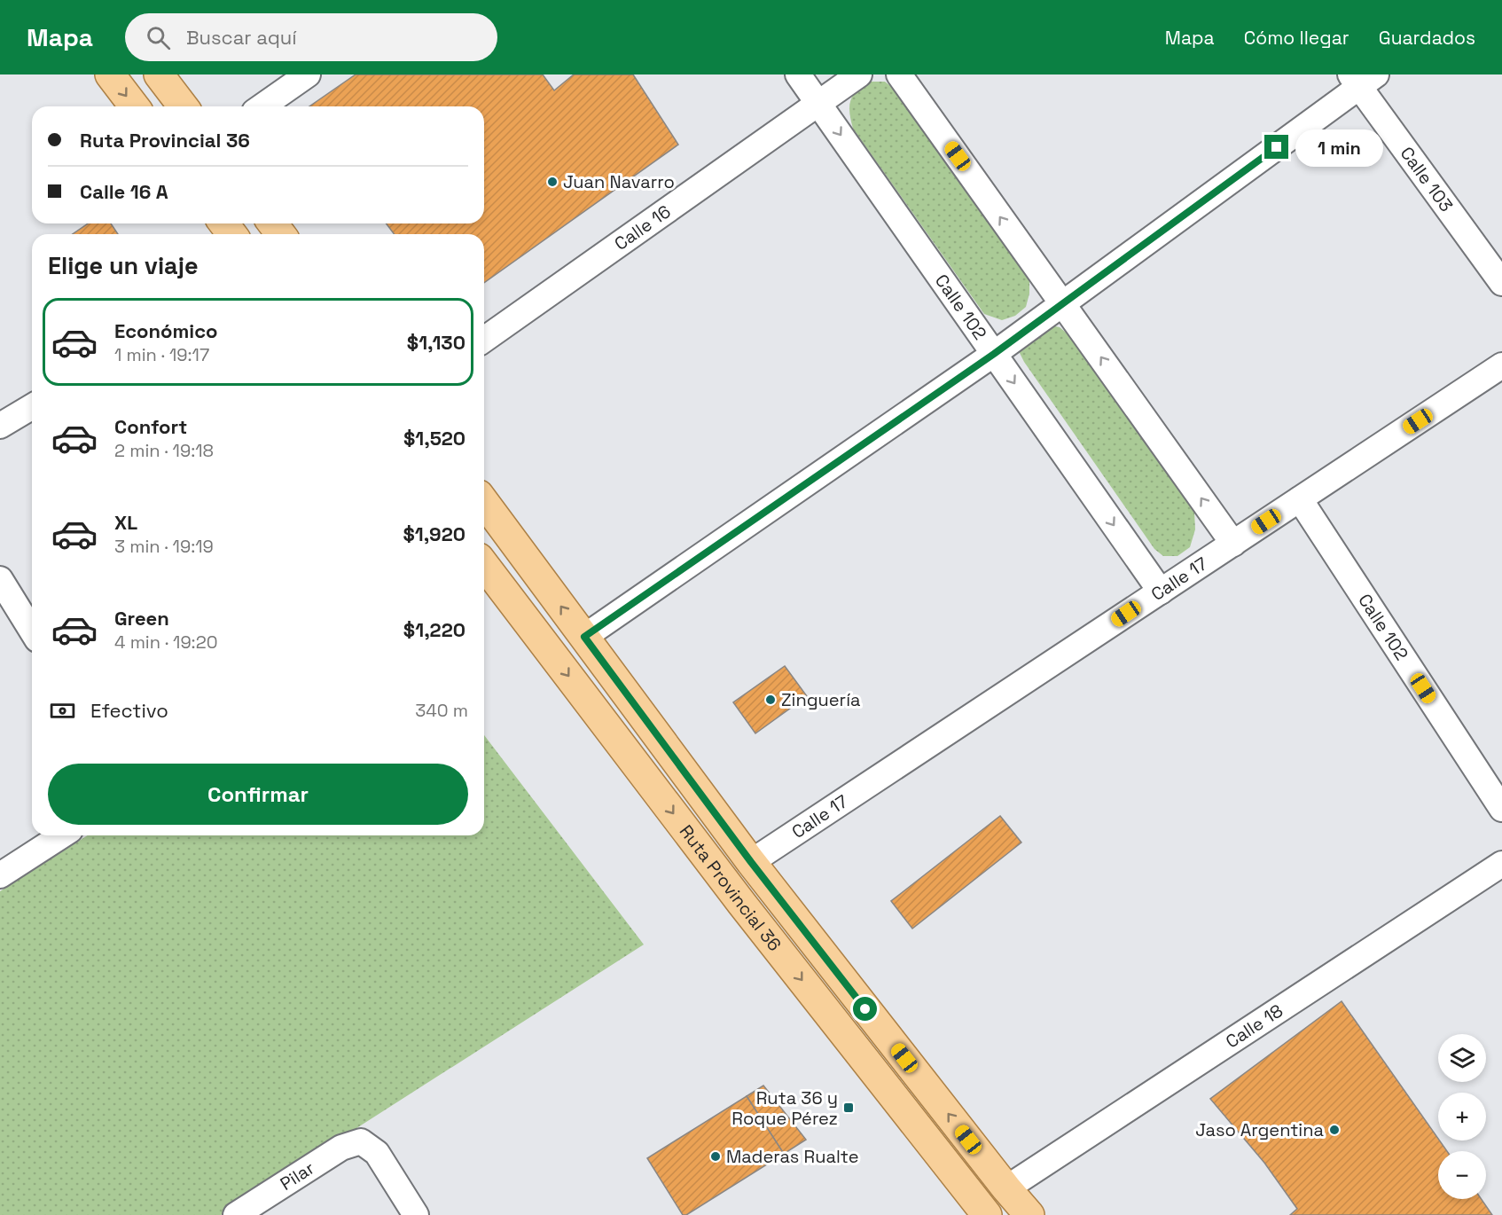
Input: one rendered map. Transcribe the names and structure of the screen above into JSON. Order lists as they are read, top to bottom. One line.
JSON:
{"streets":{"main road":["Ruta Provincial 36"],"street":["Calle 103","Calle 16","Calle 102","Calle 17","Calle 18","Pilar"]},"crossings":[["Calle 16","Calle 102"],["Calle 102","Calle 17"],["Calle 17","Ruta Provincial 36"],["Ruta Provincial 36","Calle 18"]],"places":{"other":["Juan Navarro","Zinguería","Jaso Argentina","Maderas Rualte"],"transit":["Ruta 36 y Roque Pérez"]},"page":{"header":"Mapa","search":"Buscar aquí","nav":["Mapa","Cómo llegar","Guardados"],"banner":["Ruta Provincial 36","Calle 16 A"],"bubble":"1 min","heading":"Elige un viaje","list":[{"name":"Económico","note":"1 min · 19:17","value":"$1,130"},{"name":"Confort","note":"2 min · 19:18","value":"$1,520"},{"name":"XL","note":"3 min · 19:19","value":"$1,920"},{"name":"Green","note":"4 min · 19:20","value":"$1,220"}],"pay":["Efectivo","340 m"],"buttons":"Confirmar","map_buttons":["+","−"]}}
